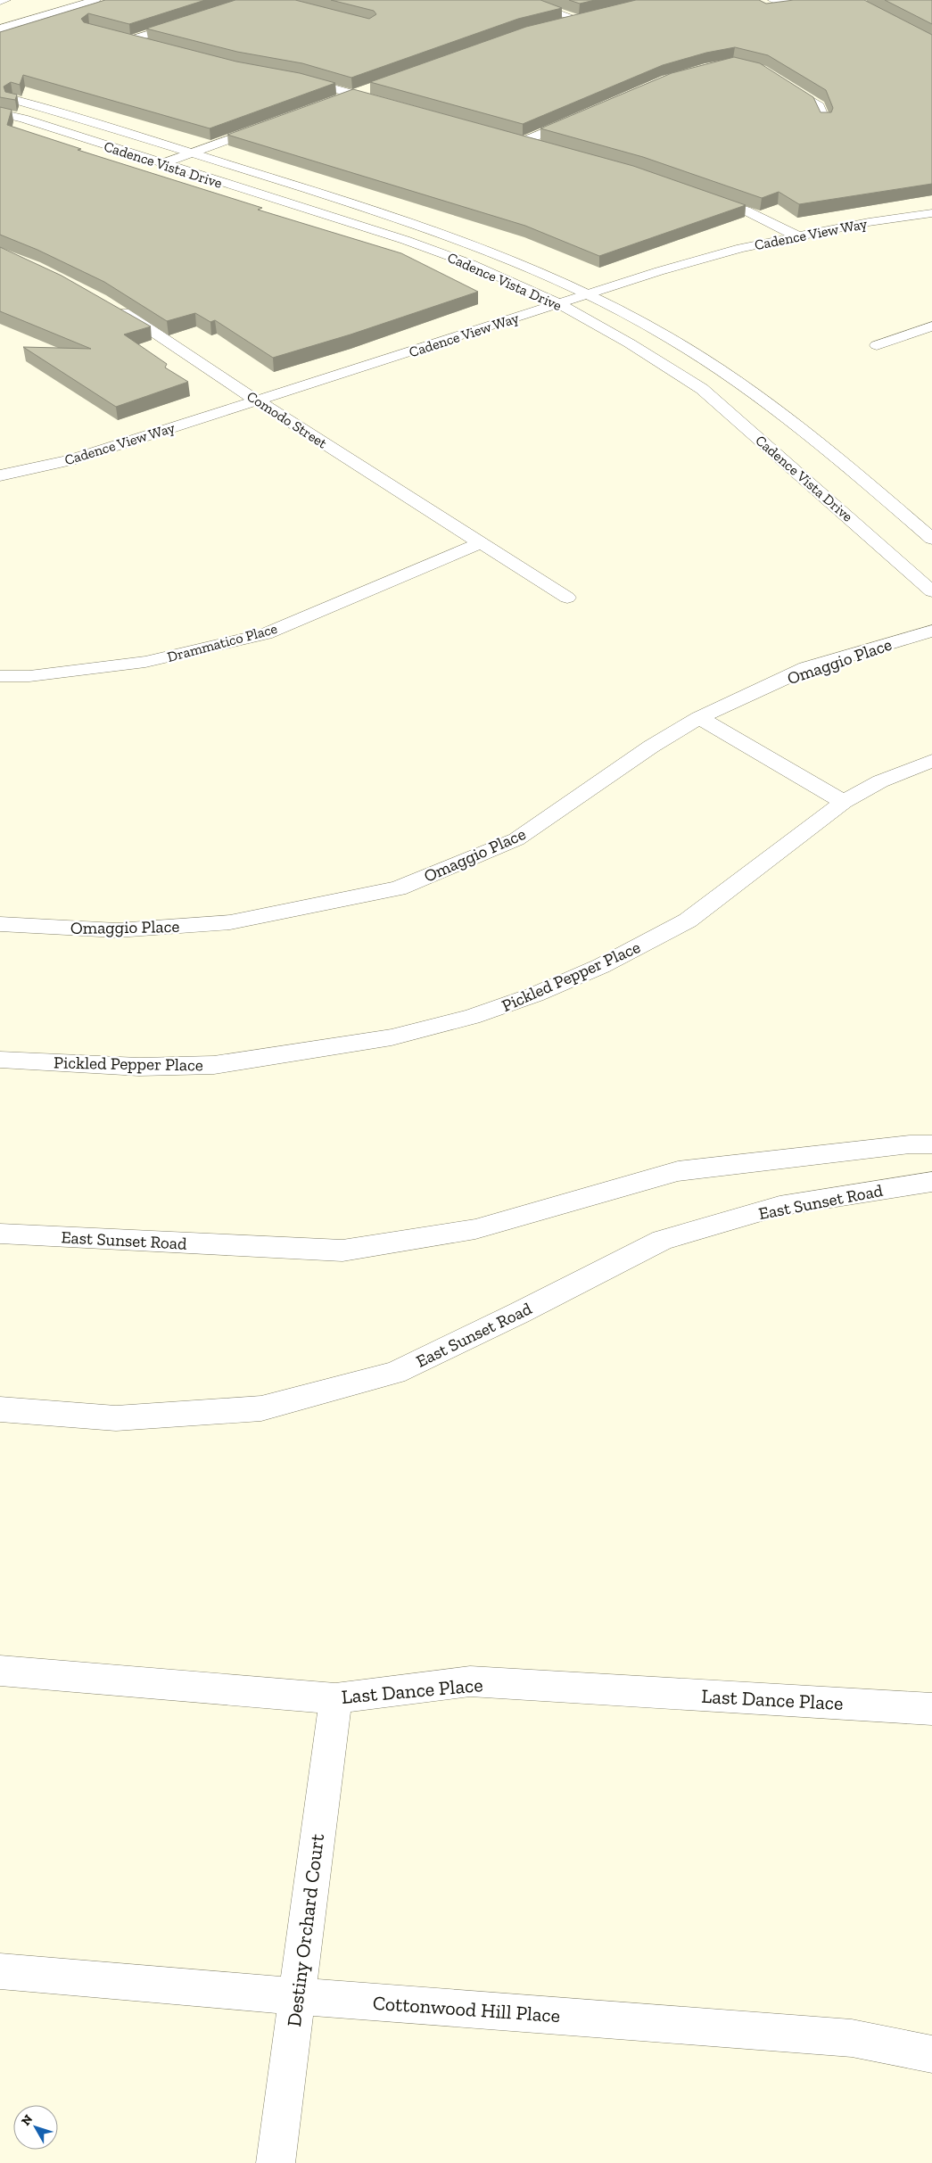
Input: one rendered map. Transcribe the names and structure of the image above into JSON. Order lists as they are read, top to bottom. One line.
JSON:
{"streets":{"street":["Cadence Vista Drive","Cadence View Way","Comodo Street","Drammatico Place","Omaggio Place","Pickled Pepper Place","East Sunset Road","Last Dance Place","Destiny Orchard Court","Cottonwood Hill Place"]},"crossings":[["Cadence Vista Drive","Cadence View Way"],["Cadence View Way","Comodo Street"],["Comodo Street","Drammatico Place"],["Last Dance Place","Destiny Orchard Court"],["Destiny Orchard Court","Cottonwood Hill Place"]],"north":"top left"}
